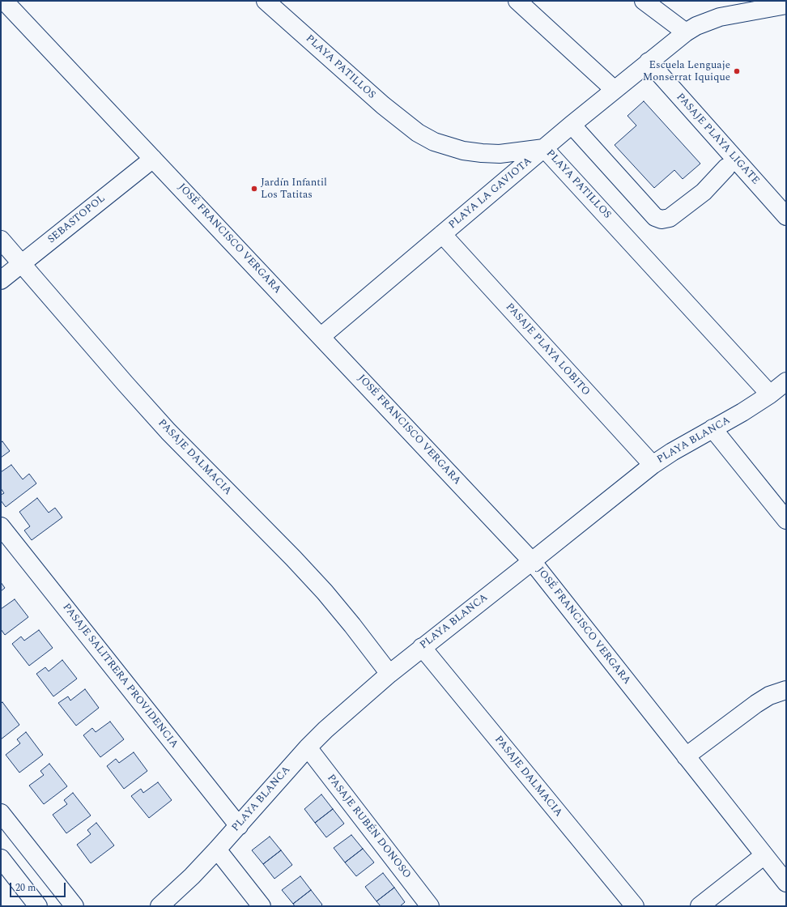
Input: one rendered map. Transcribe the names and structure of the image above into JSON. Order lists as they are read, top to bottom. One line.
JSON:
{"streets":{"street":["PLAYA PATILLOS","PASAJE PLAYA LIGATE","PLAYA LA GAVIOTA","SEBASTOPOL","JOSÉ FRANCISCO VERGARA","PASAJE PLAYA LOBITO","PLAYA BLANCA","PASAJE DALMACIA","PASAJE SALITRERA PROVIDENCIA","PASAJE RUBÉN DONOSO"]},"crossings":[["PLAYA PATILLOS","PLAYA LA GAVIOTA"],["PLAYA PATILLOS","PLAYA BLANCA"],["PASAJE PLAYA LIGATE","PLAYA LA GAVIOTA"],["PLAYA LA GAVIOTA","JOSÉ FRANCISCO VERGARA"],["PLAYA LA GAVIOTA","PASAJE PLAYA LOBITO"],["SEBASTOPOL","JOSÉ FRANCISCO VERGARA"],["SEBASTOPOL","PASAJE DALMACIA"],["JOSÉ FRANCISCO VERGARA","PLAYA BLANCA"],["PASAJE PLAYA LOBITO","PLAYA BLANCA"],["PLAYA BLANCA","PASAJE DALMACIA"],["PLAYA BLANCA","PASAJE SALITRERA PROVIDENCIA"],["PLAYA BLANCA","PASAJE RUBÉN DONOSO"]],"places":["Escuela Lenguaje Monserrat Iquique","Jardín Infantil Los Tatitas"],"scale_bar":"20 m"}
